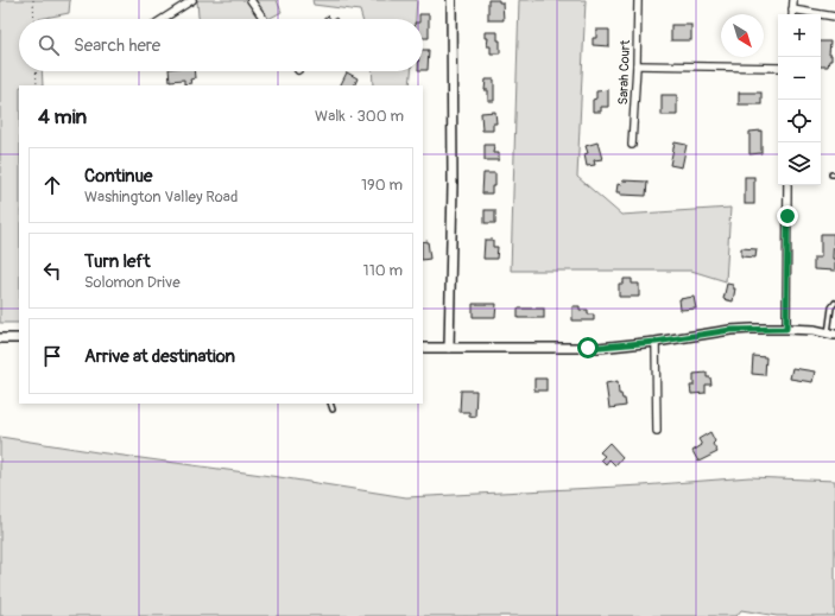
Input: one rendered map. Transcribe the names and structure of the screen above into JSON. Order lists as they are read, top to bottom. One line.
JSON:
{"streets":{"street":["Sarah Court"]},"north":"bottom right","page":{"map_buttons":["+","−"],"search":"Search here","heading":["4 min","Walk · 300 m"],"list":[["Continue","Washington Valley Road","190 m"],["Turn left","Solomon Drive","110 m"],"Arrive at destination"]}}
